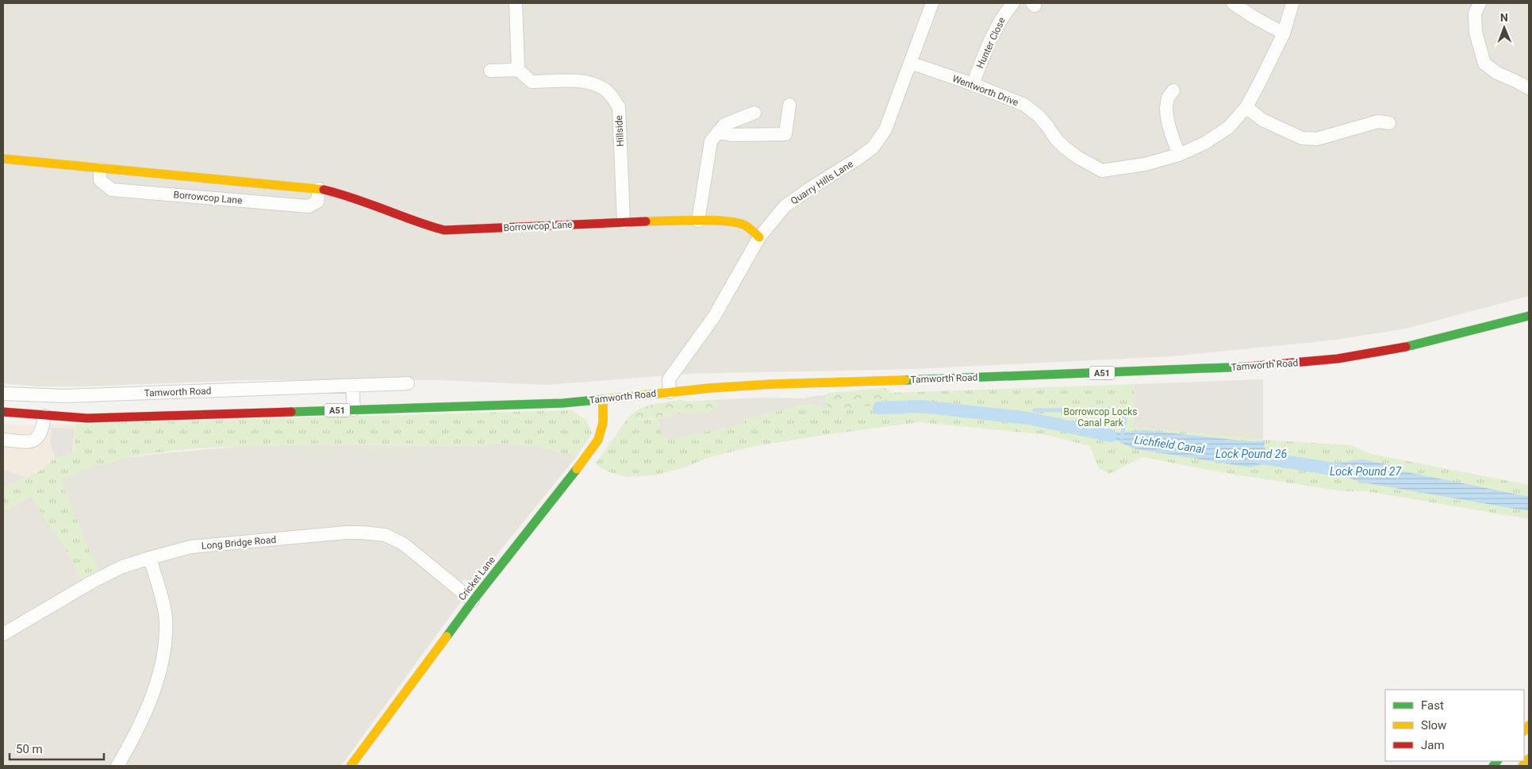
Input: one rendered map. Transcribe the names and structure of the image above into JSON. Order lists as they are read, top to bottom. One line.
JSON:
{"streets":{"main road":["Borrowcop Lane","Tamworth Road","A51","Cricket Lane"],"street":["Hunter Close","Wentworth Drive","Hillside","Quarry Hills Lane","Long Bridge Road"]},"crossings":[["Hunter Close","Wentworth Drive"],["Wentworth Drive","Quarry Hills Lane"],["Hillside","Borrowcop Lane"],["Quarry Hills Lane","Borrowcop Lane"],["Quarry Hills Lane","Tamworth Road"],["Tamworth Road","Cricket Lane"],["Long Bridge Road","Cricket Lane"]],"water":["Lichfield Canal","Lock Pound 26","Lock Pound 27"],"parks":["Borrowcop Locks Canal Park"],"legend":["Fast","Slow","Jam"],"scale_bar":"50 m","north":"top"}
